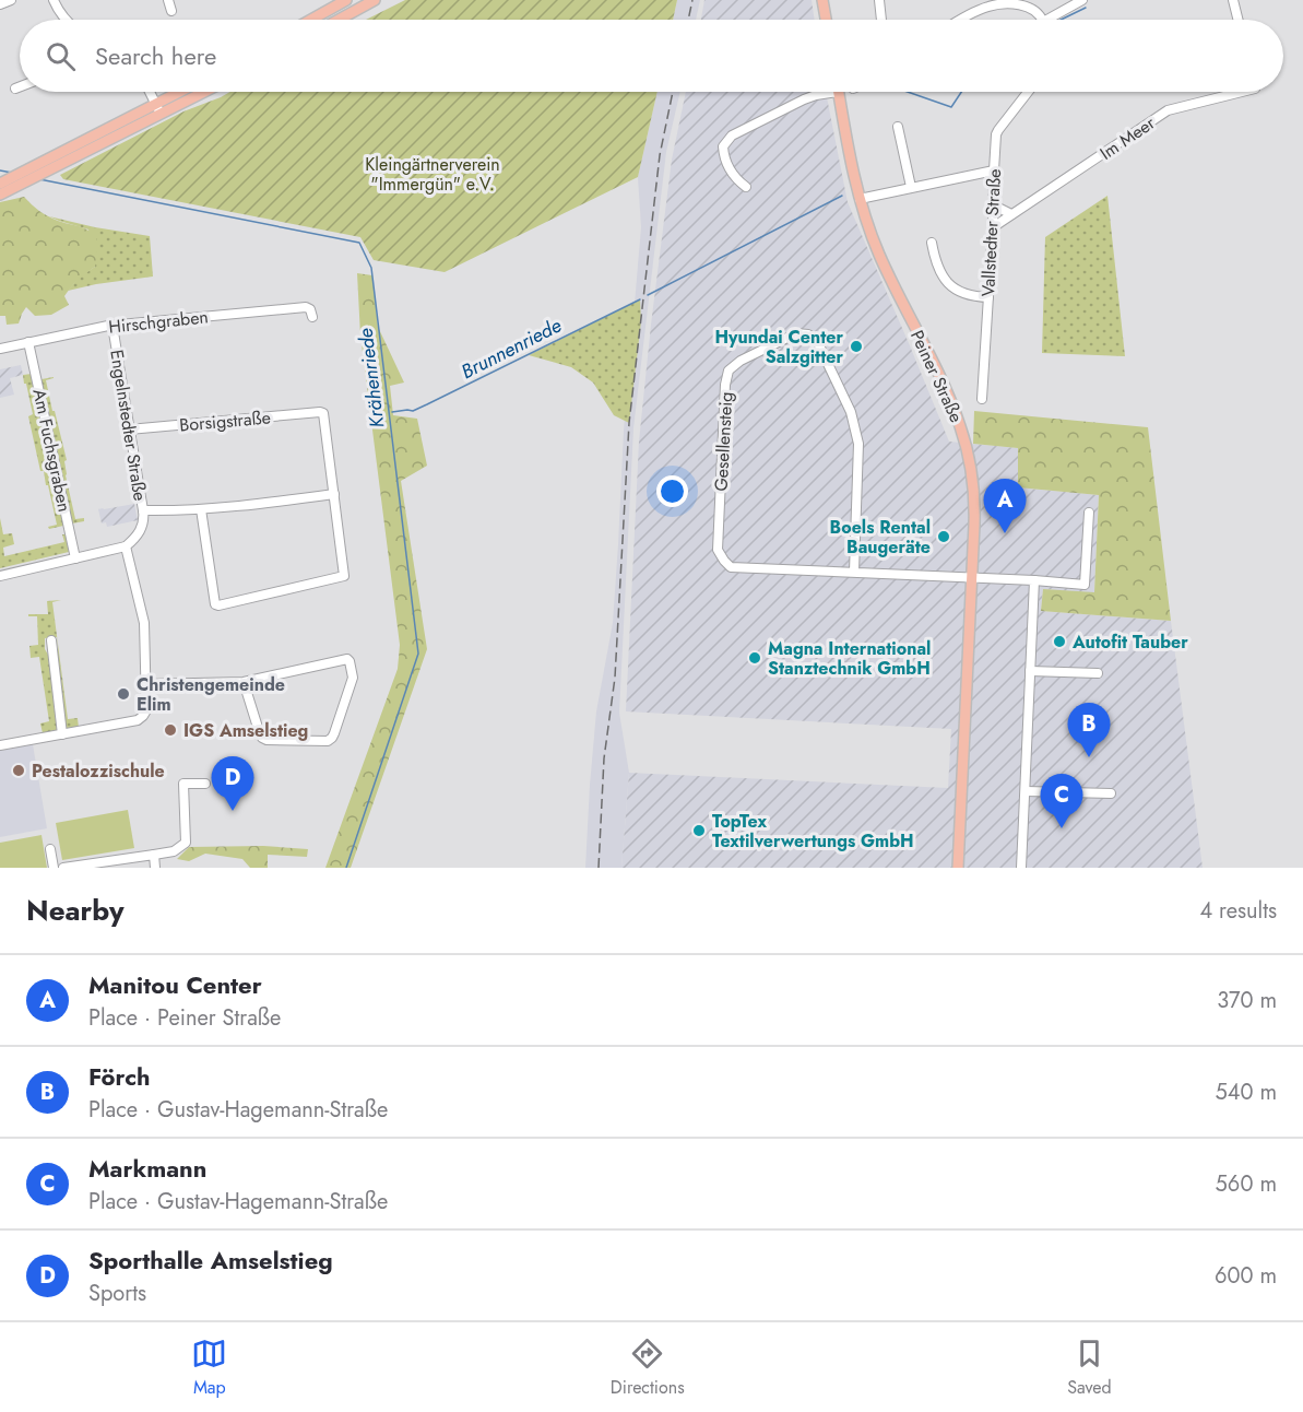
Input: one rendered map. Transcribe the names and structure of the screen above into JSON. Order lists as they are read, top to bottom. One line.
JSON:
{"streets":{"main road":["Peiner Straße"],"street":["Im Meer","Vallstedter Straße","Hirschgraben","Borsigstraße","Engelnstedter Straße","Gesellensteig","Am Fuchsgraben"]},"crossings":[["Im Meer","Vallstedter Straße"],["Hirschgraben","Engelnstedter Straße"],["Hirschgraben","Am Fuchsgraben"],["Peiner Straße","Gesellensteig"],["Borsigstraße","Engelnstedter Straße"]],"water":["Brunnenriede","Krähenriede"],"parks":["Kleingärtnerverein \"Immergün\" e.V."],"places":["Hyundai Center Salzgitter","Boels Rental Baugeräte","Autofit Tauber","Magna International Stanztechnik GmbH","Christengemeinde Elim","IGS Amselstieg","Pestalozzischule","TopTex Textilverwertungs GmbH"],"page":{"search":"Search here","pins":["A","B","D","C"],"heading":["Nearby","4 results"],"list":[{"mark":"A","name":"Manitou Center","note":"Place · Peiner Straße","value":"370 m"},{"mark":"B","name":"Förch","note":"Place · Gustav-Hagemann-Straße","value":"540 m"},{"mark":"C","name":"Markmann","note":"Place · Gustav-Hagemann-Straße","value":"560 m"},{"mark":"D","name":"Sporthalle Amselstieg","note":"Sports","value":"600 m"}],"nav":["Map","Directions","Saved"]}}
